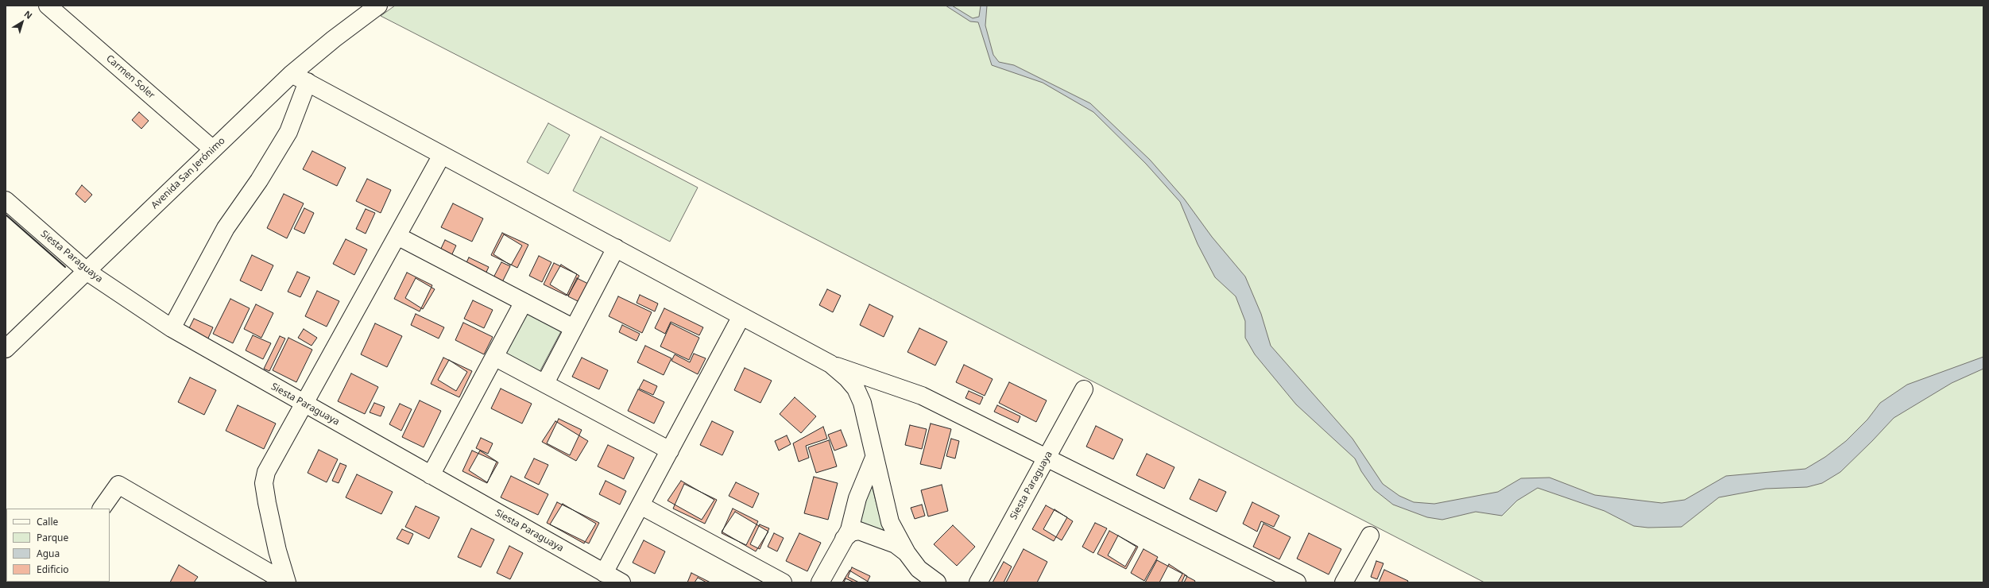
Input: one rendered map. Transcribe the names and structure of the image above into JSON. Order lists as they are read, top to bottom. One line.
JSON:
{"streets":{"street":["Carmen Soler","Avenida San Jerónimo","Siesta Paraguaya"]},"crossings":[["Carmen Soler","Avenida San Jerónimo"],["Avenida San Jerónimo","Siesta Paraguaya"]],"legend":["Calle","Parque","Agua","Edificio"],"north":"top right"}
